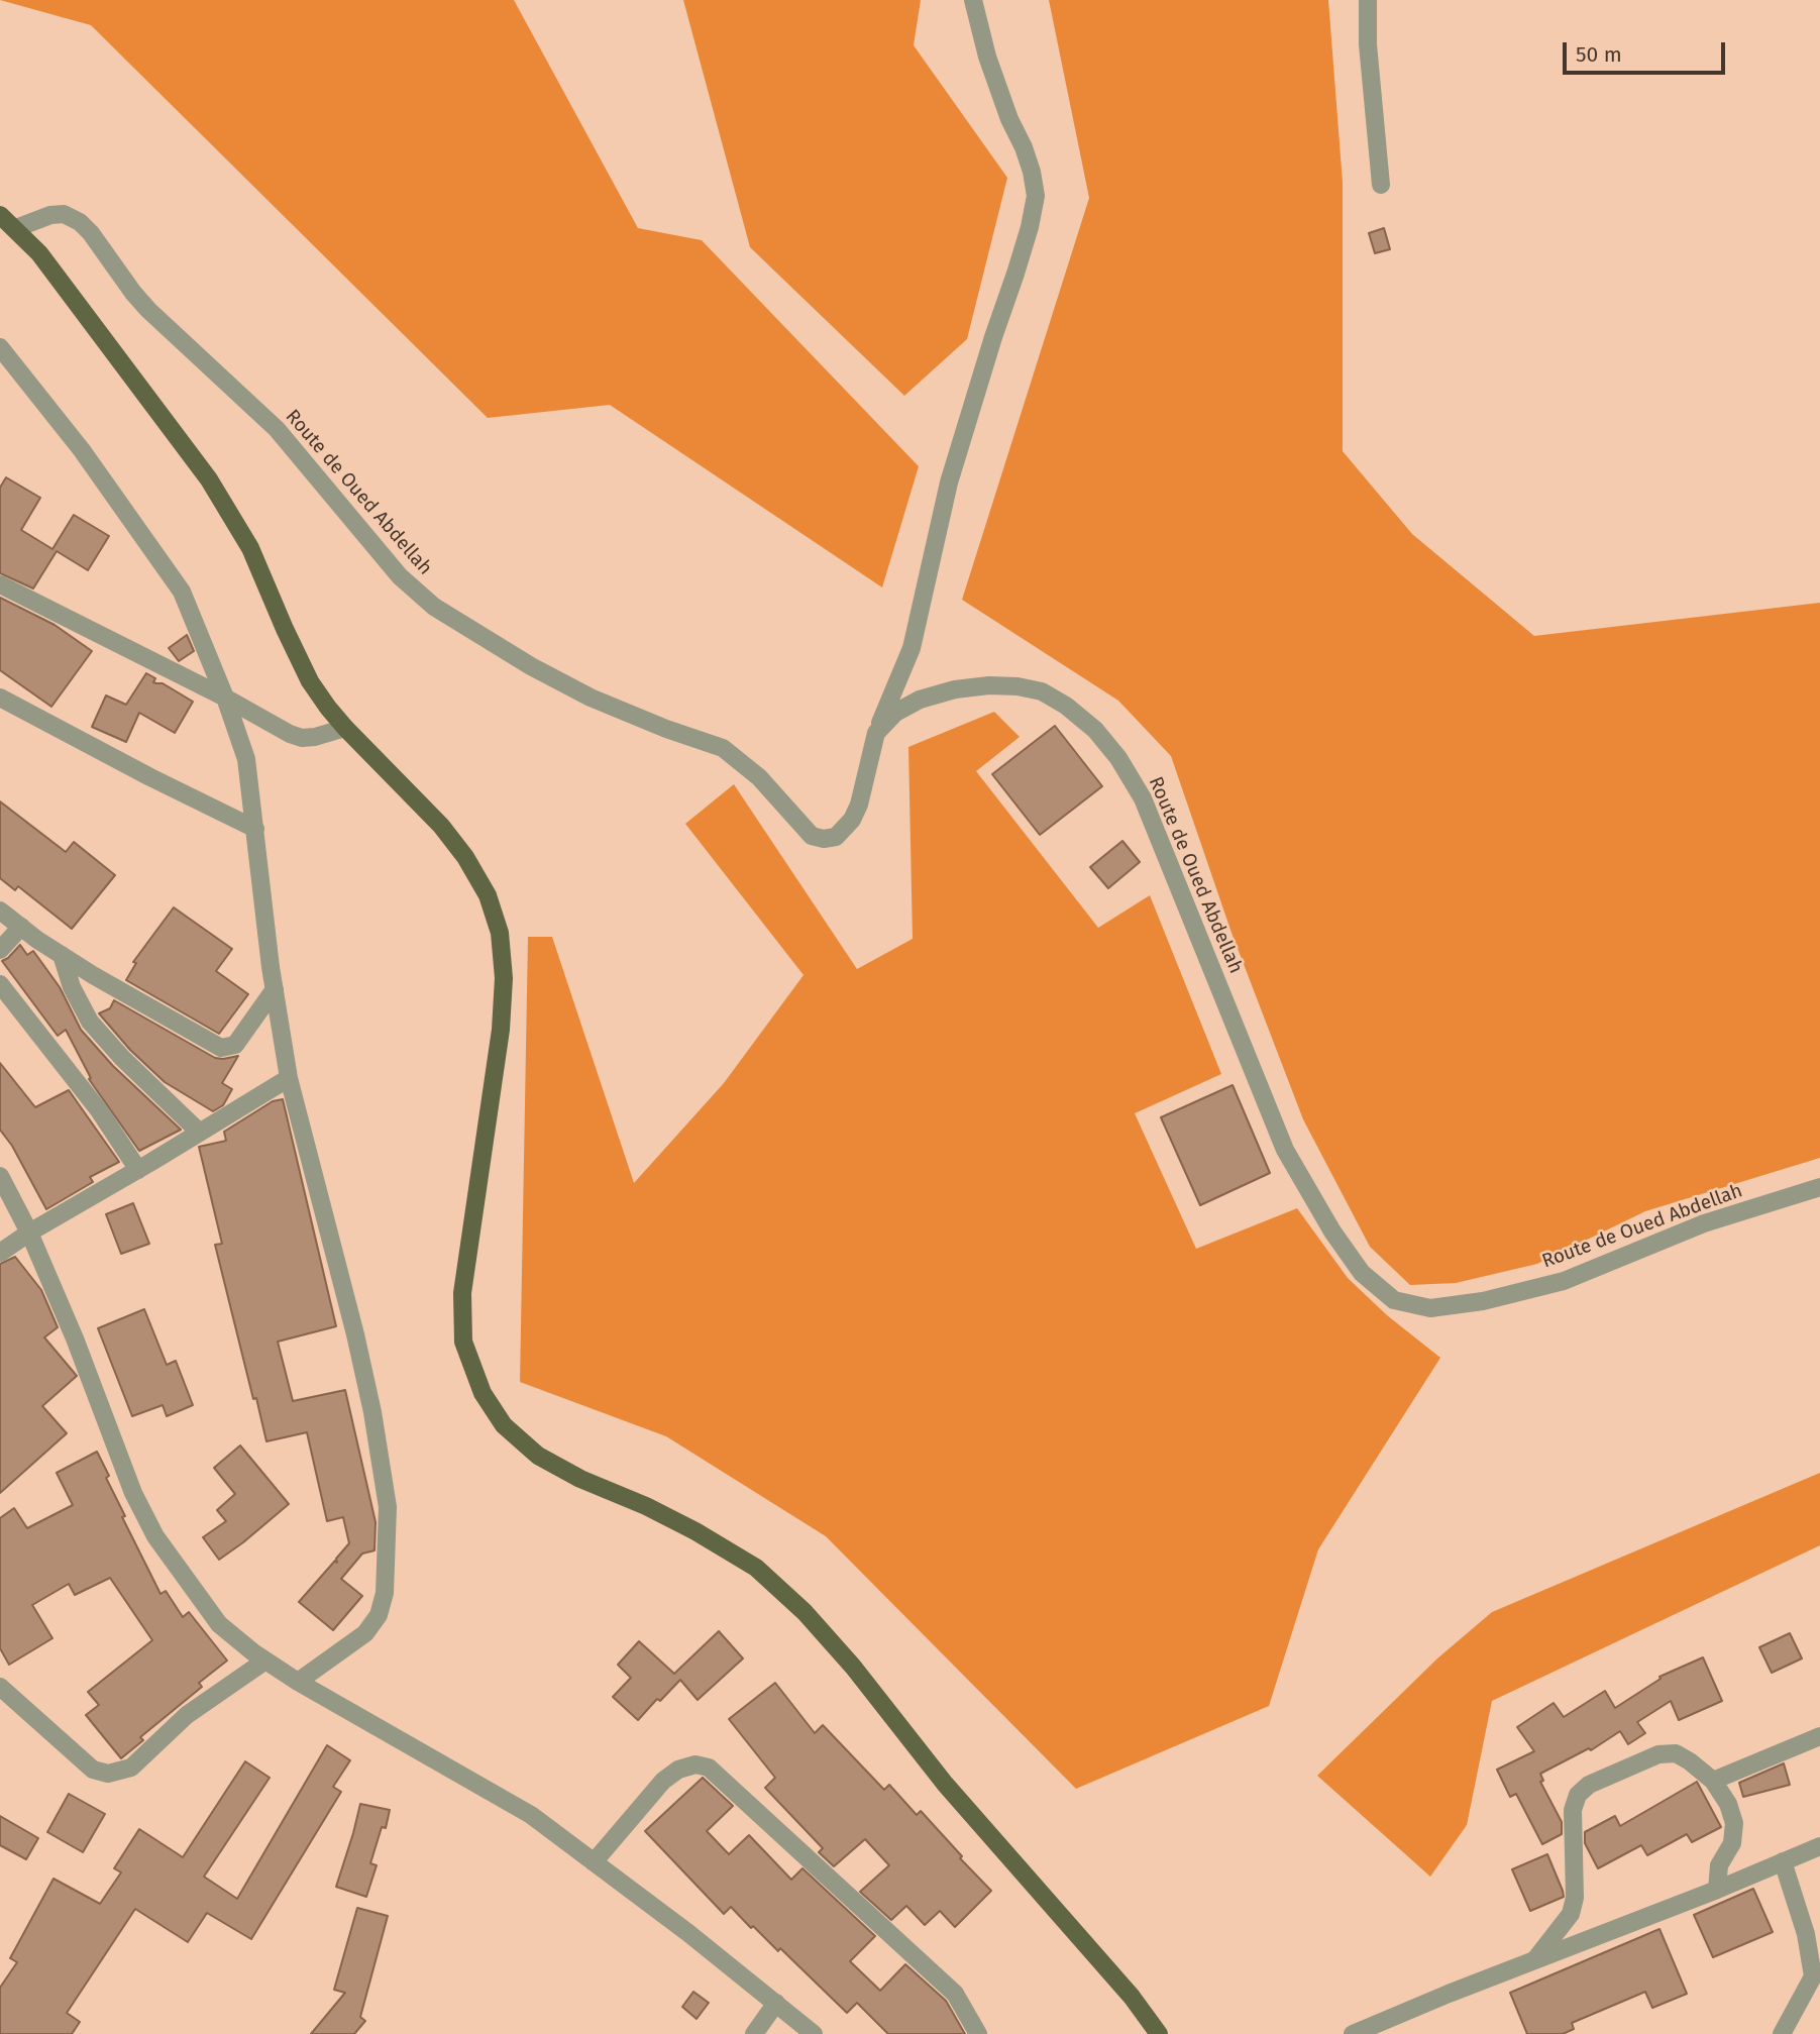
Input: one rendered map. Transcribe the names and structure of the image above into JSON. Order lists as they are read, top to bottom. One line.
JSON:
{"streets":{"street":["Route de Oued Abdellah"]},"scale_bar":"50 m"}
